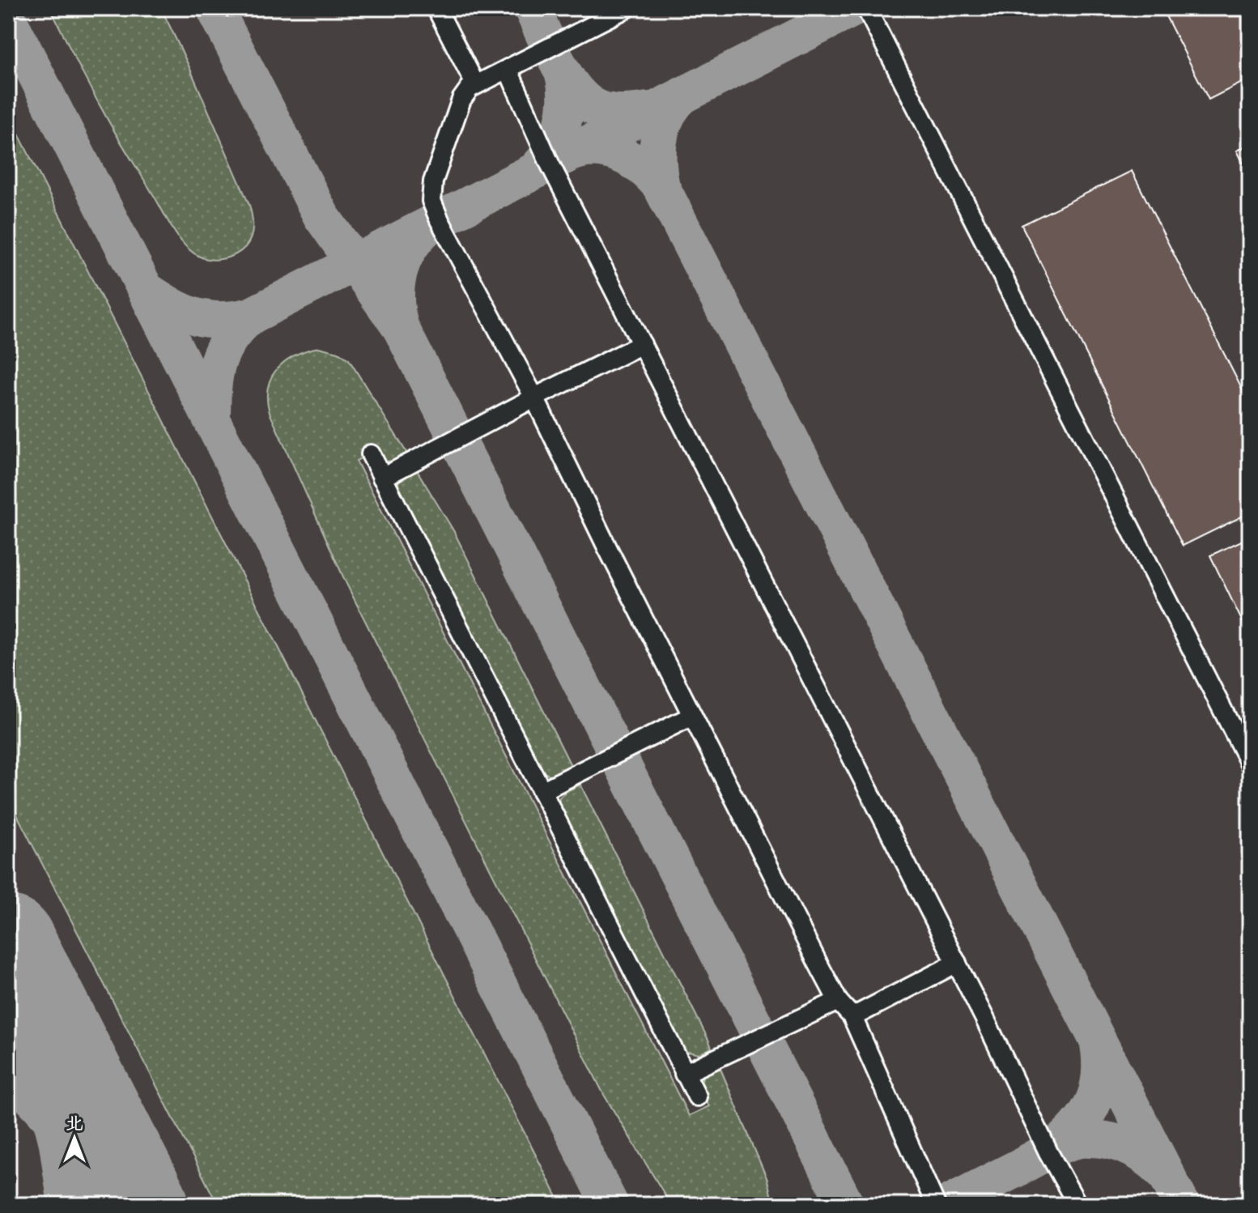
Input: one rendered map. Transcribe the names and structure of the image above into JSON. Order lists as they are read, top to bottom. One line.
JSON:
{"north":"top"}
